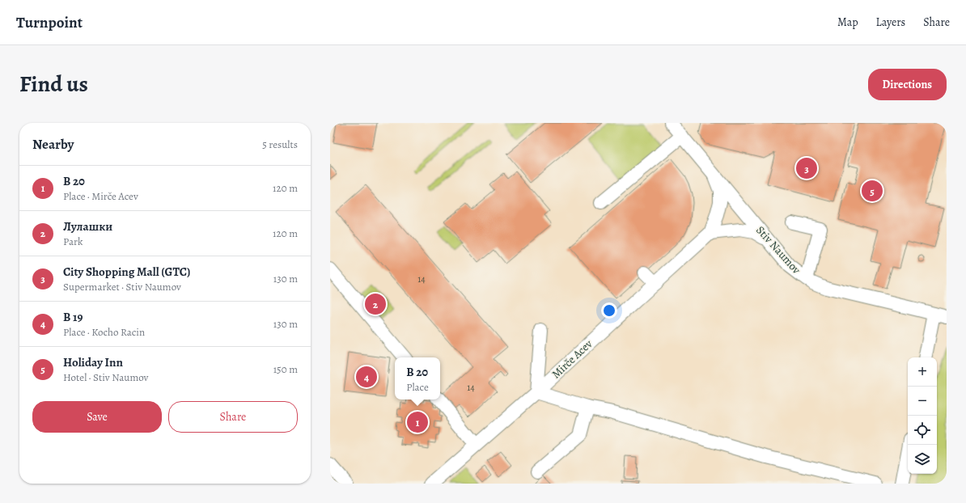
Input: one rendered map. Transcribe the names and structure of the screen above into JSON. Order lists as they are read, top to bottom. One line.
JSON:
{"streets":{"street":["Stiv Naumov","Mirče Acev"]},"crossings":[["Stiv Naumov","Mirče Acev"]],"house_numbers":["14","14"],"page":{"header":"Turnpoint","nav":["Map","Layers","Share"],"title":"Find us","buttons":["Directions",["Save","Share"]],"heading":["Nearby","5 results"],"pins":["3","5","2","4","1"],"list":[{"mark":"1","name":"B 20","note":"Place · Mirče Acev","value":"120 m"},{"mark":"2","name":"Лулашки","note":"Park","value":"120 m"},{"mark":"3","name":"City Shopping Mall (GTC)","note":"Supermarket · Stiv Naumov","value":"130 m"},{"mark":"4","name":"B 19","note":"Place · Kocho Racin","value":"130 m"},{"mark":"5","name":"Holiday Inn","note":"Hotel · Stiv Naumov","value":"150 m"}],"map_buttons":["+","−"],"popup":["B 20","Place"]}}
